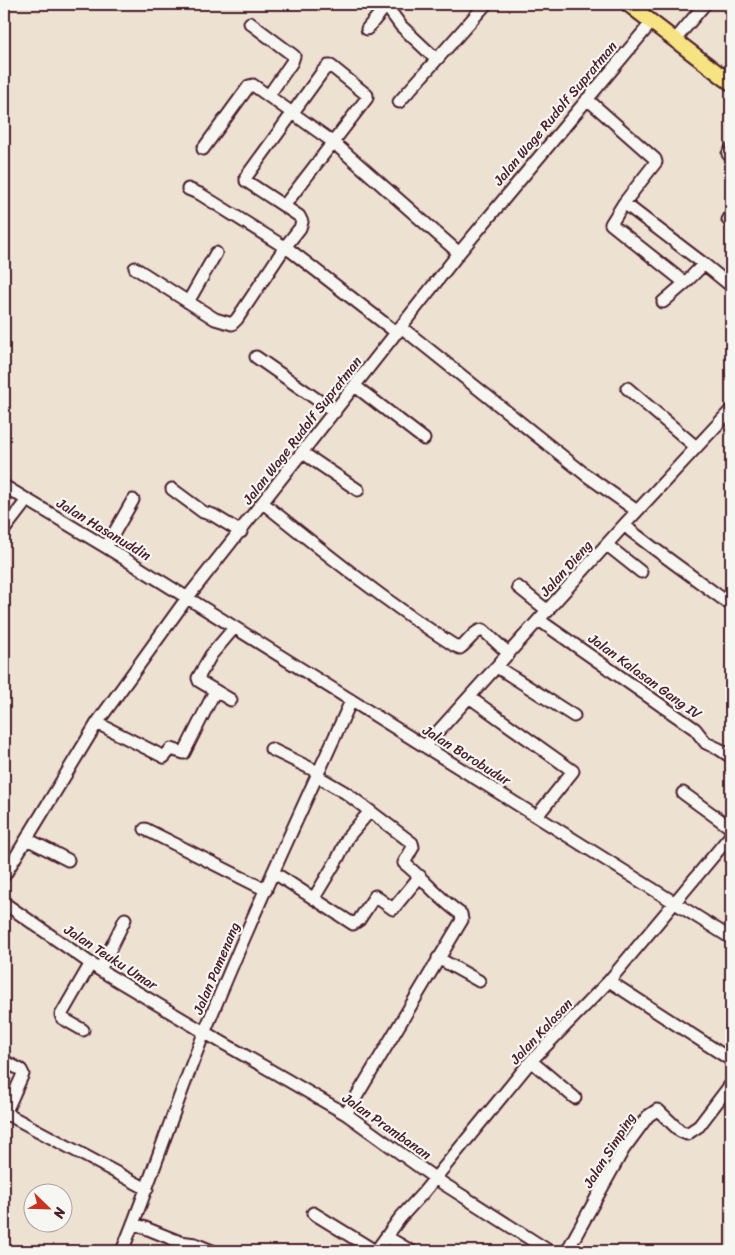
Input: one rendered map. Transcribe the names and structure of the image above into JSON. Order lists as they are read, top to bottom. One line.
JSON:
{"streets":{"street":["Jalan Wage Rudolf Supratman","Jalan Hasanuddin","Jalan Dieng","Jalan Kalasan Gang IV","Jalan Borobudur","Jalan Teuku Umar","Jalan Pamenang","Jalan Kalasan","Jalan Prambanan","Jalan Simping"]},"crossings":[["Jalan Wage Rudolf Supratman","Jalan Hasanuddin"],["Jalan Wage Rudolf Supratman","Jalan Borobudur"],["Jalan Hasanuddin","Jalan Borobudur"],["Jalan Dieng","Jalan Kalasan Gang IV"],["Jalan Dieng","Jalan Borobudur"],["Jalan Borobudur","Jalan Pamenang"],["Jalan Borobudur","Jalan Kalasan"],["Jalan Teuku Umar","Jalan Pamenang"],["Jalan Teuku Umar","Jalan Prambanan"],["Jalan Pamenang","Jalan Prambanan"],["Jalan Kalasan","Jalan Prambanan"]],"north":"bottom right"}
